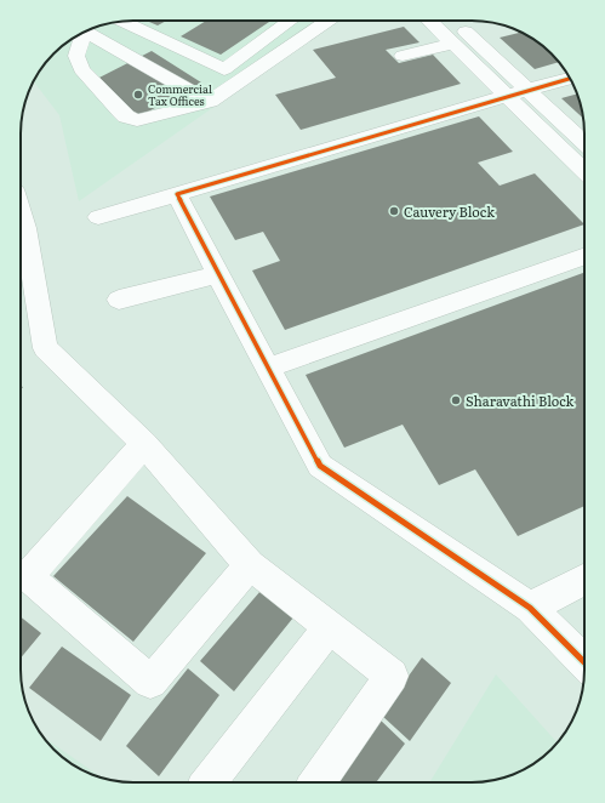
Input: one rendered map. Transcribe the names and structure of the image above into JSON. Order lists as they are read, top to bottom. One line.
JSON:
{"places":["Commercial Tax Offices","Cauvery Block","Sharavathi Block"]}
